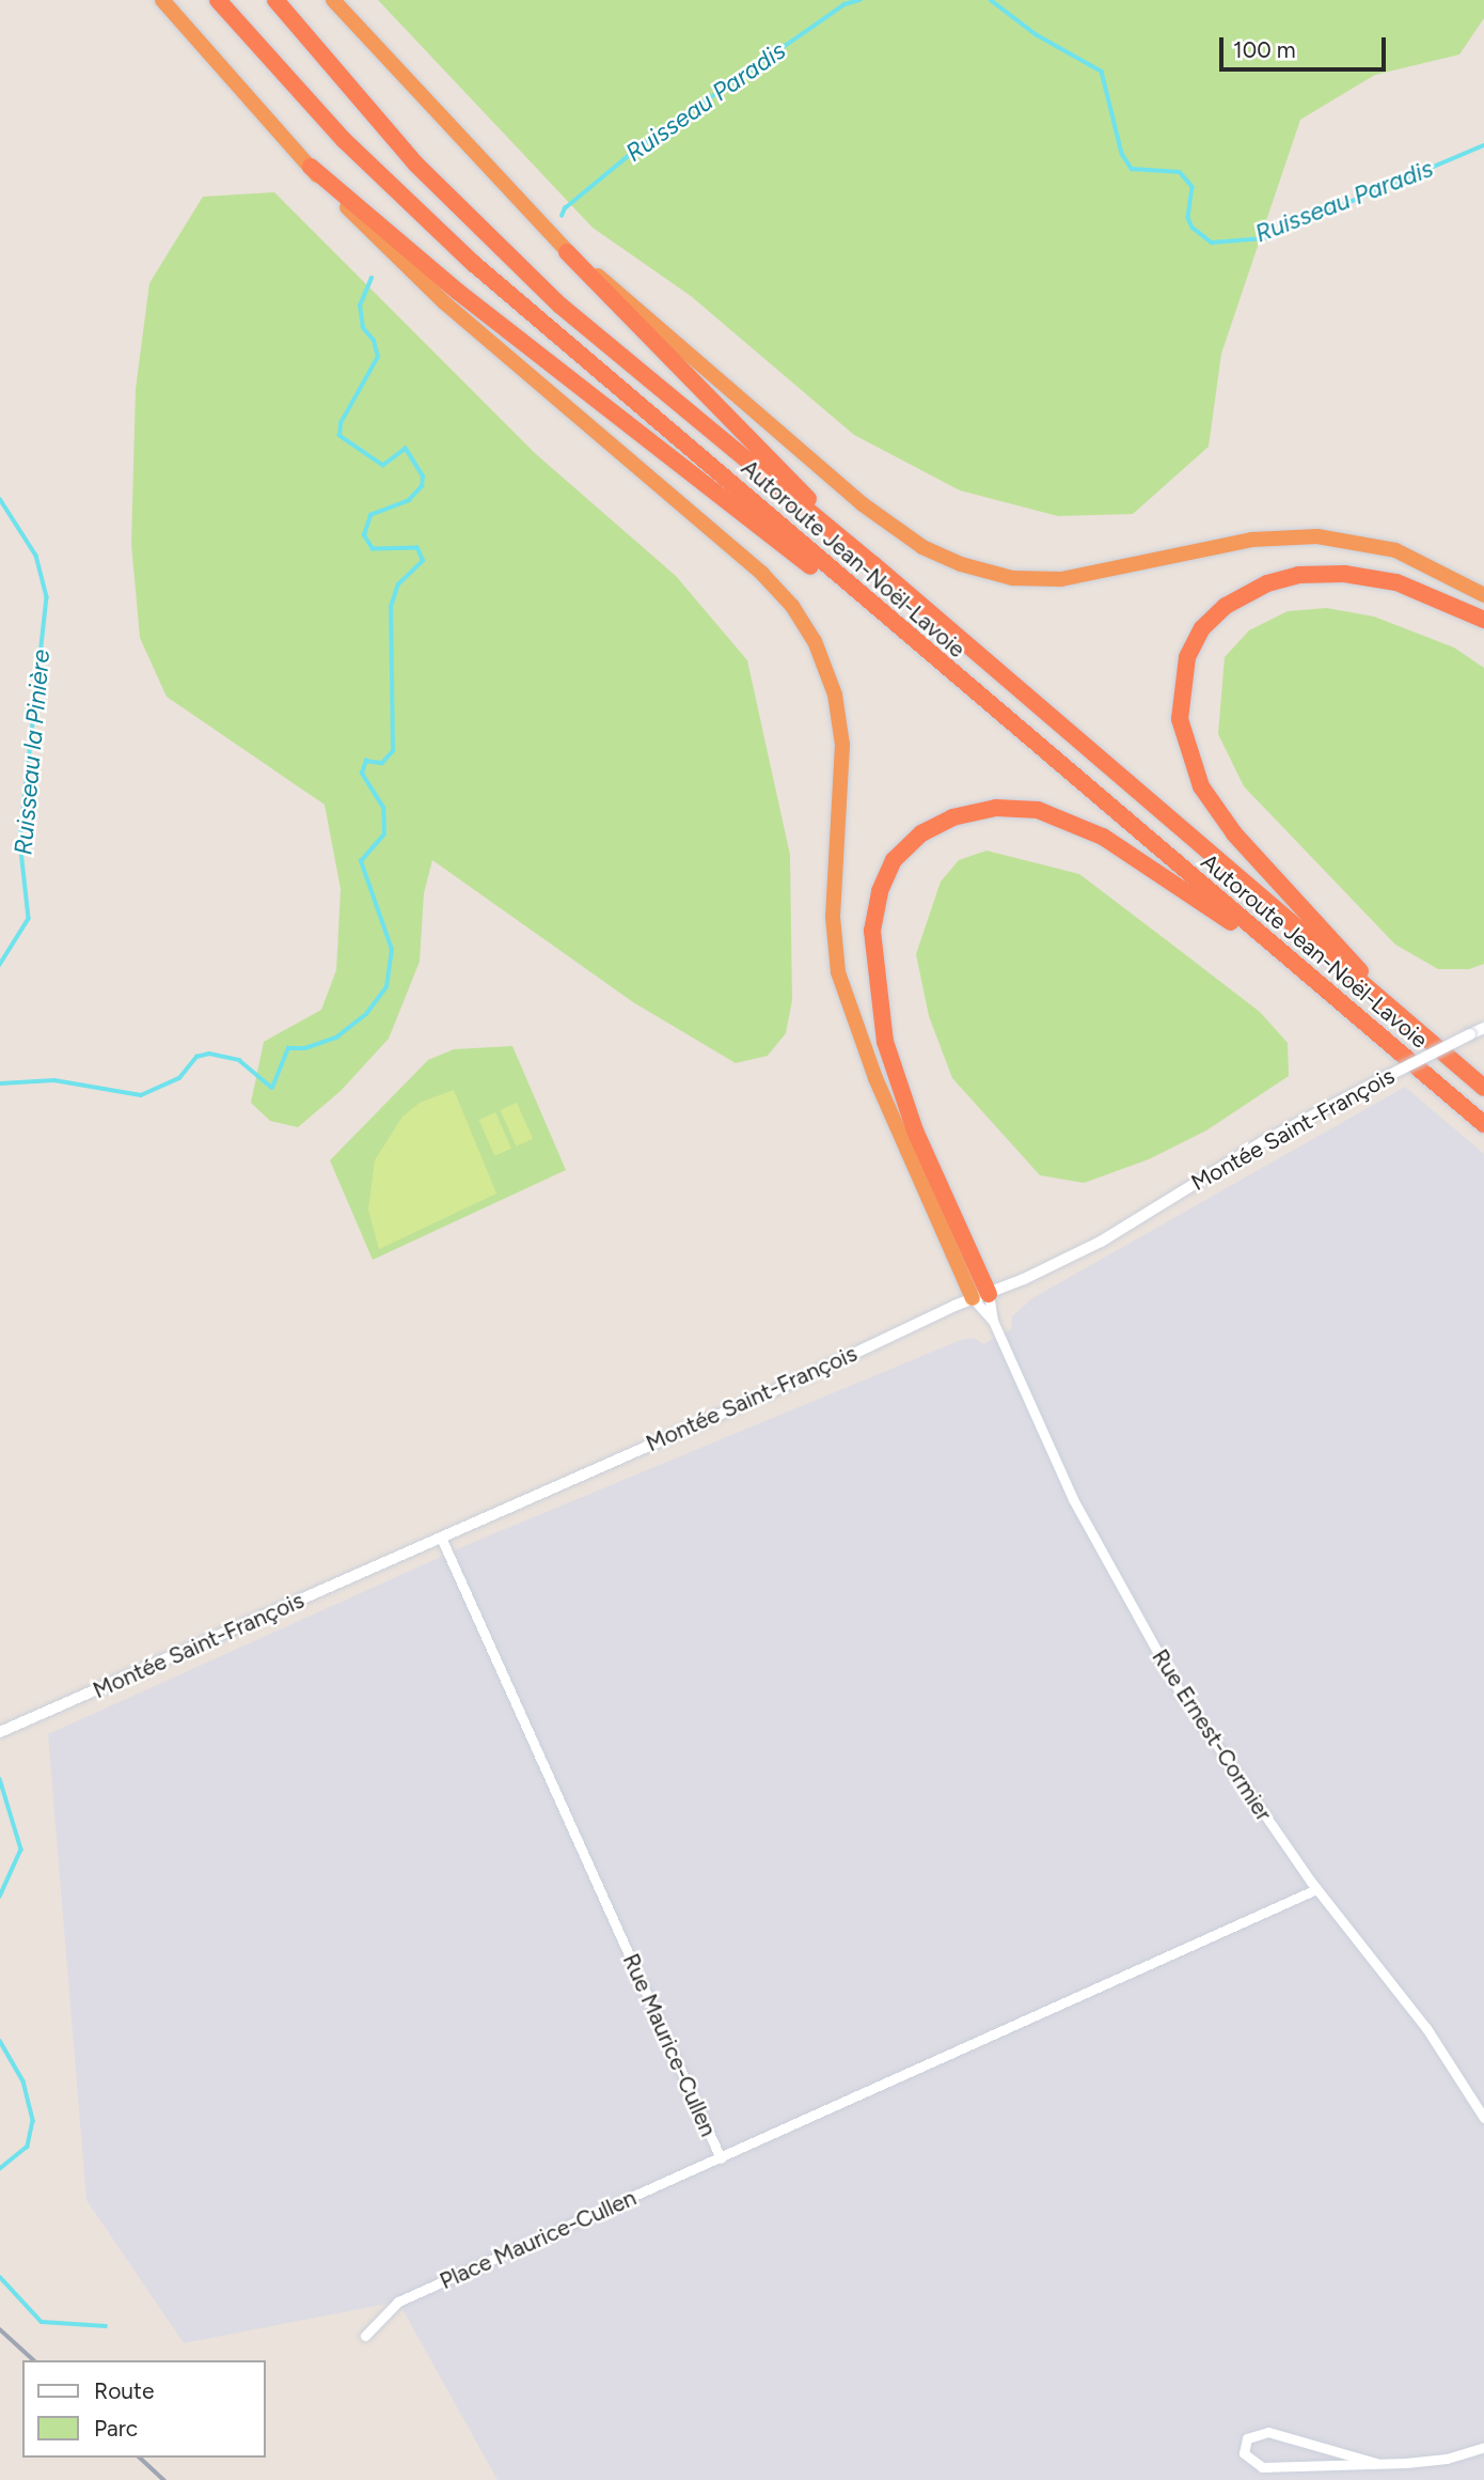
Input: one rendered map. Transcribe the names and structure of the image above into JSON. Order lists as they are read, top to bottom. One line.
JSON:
{"streets":{"highway":["Autoroute Jean-Noël-Lavoie"],"street":["Montée Saint-François","Rue Ernest-Cormier","Rue Maurice-Cullen","Place Maurice-Cullen"]},"crossings":[["Montée Saint-François","Rue Ernest-Cormier"],["Montée Saint-François","Rue Maurice-Cullen"],["Rue Ernest-Cormier","Rue Maurice-Cullen"],["Rue Maurice-Cullen","Place Maurice-Cullen"]],"water":["Ruisseau Paradis","Ruisseau la Pinière"],"legend":["Route","Parc"],"scale_bar":"100 m"}
